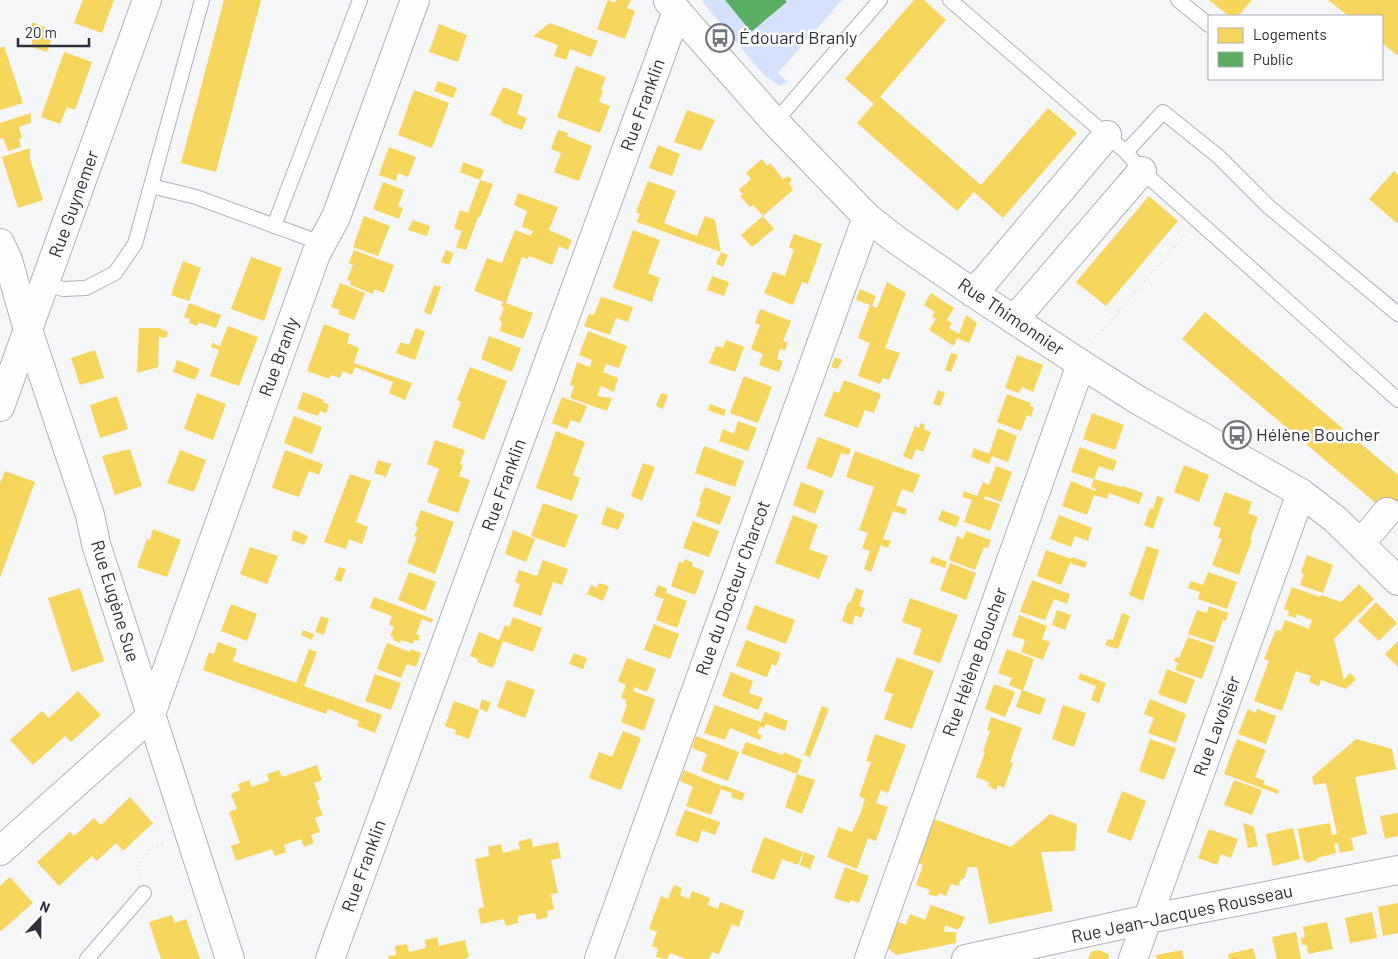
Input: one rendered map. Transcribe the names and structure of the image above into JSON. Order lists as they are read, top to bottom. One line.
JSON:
{"streets":{"street":["Rue Franklin","Rue Guynemer","Rue Thimonnier","Rue Branly","Rue du Docteur Charcot","Rue Eugène Sue","Rue Hélène Boucher","Rue Lavoisier","Rue Jean-Jacques Rousseau"]},"crossings":[["Rue Franklin","Rue Thimonnier"],["Rue Guynemer","Rue Eugène Sue"],["Rue Thimonnier","Rue du Docteur Charcot"],["Rue Thimonnier","Rue Hélène Boucher"],["Rue Thimonnier","Rue Lavoisier"],["Rue Branly","Rue Eugène Sue"],["Rue Lavoisier","Rue Jean-Jacques Rousseau"]],"places":{"bus stop":["Édouard Branly","Hélène Boucher"]},"legend":["Logements","Public"],"scale_bar":"20 m","north":"top"}
